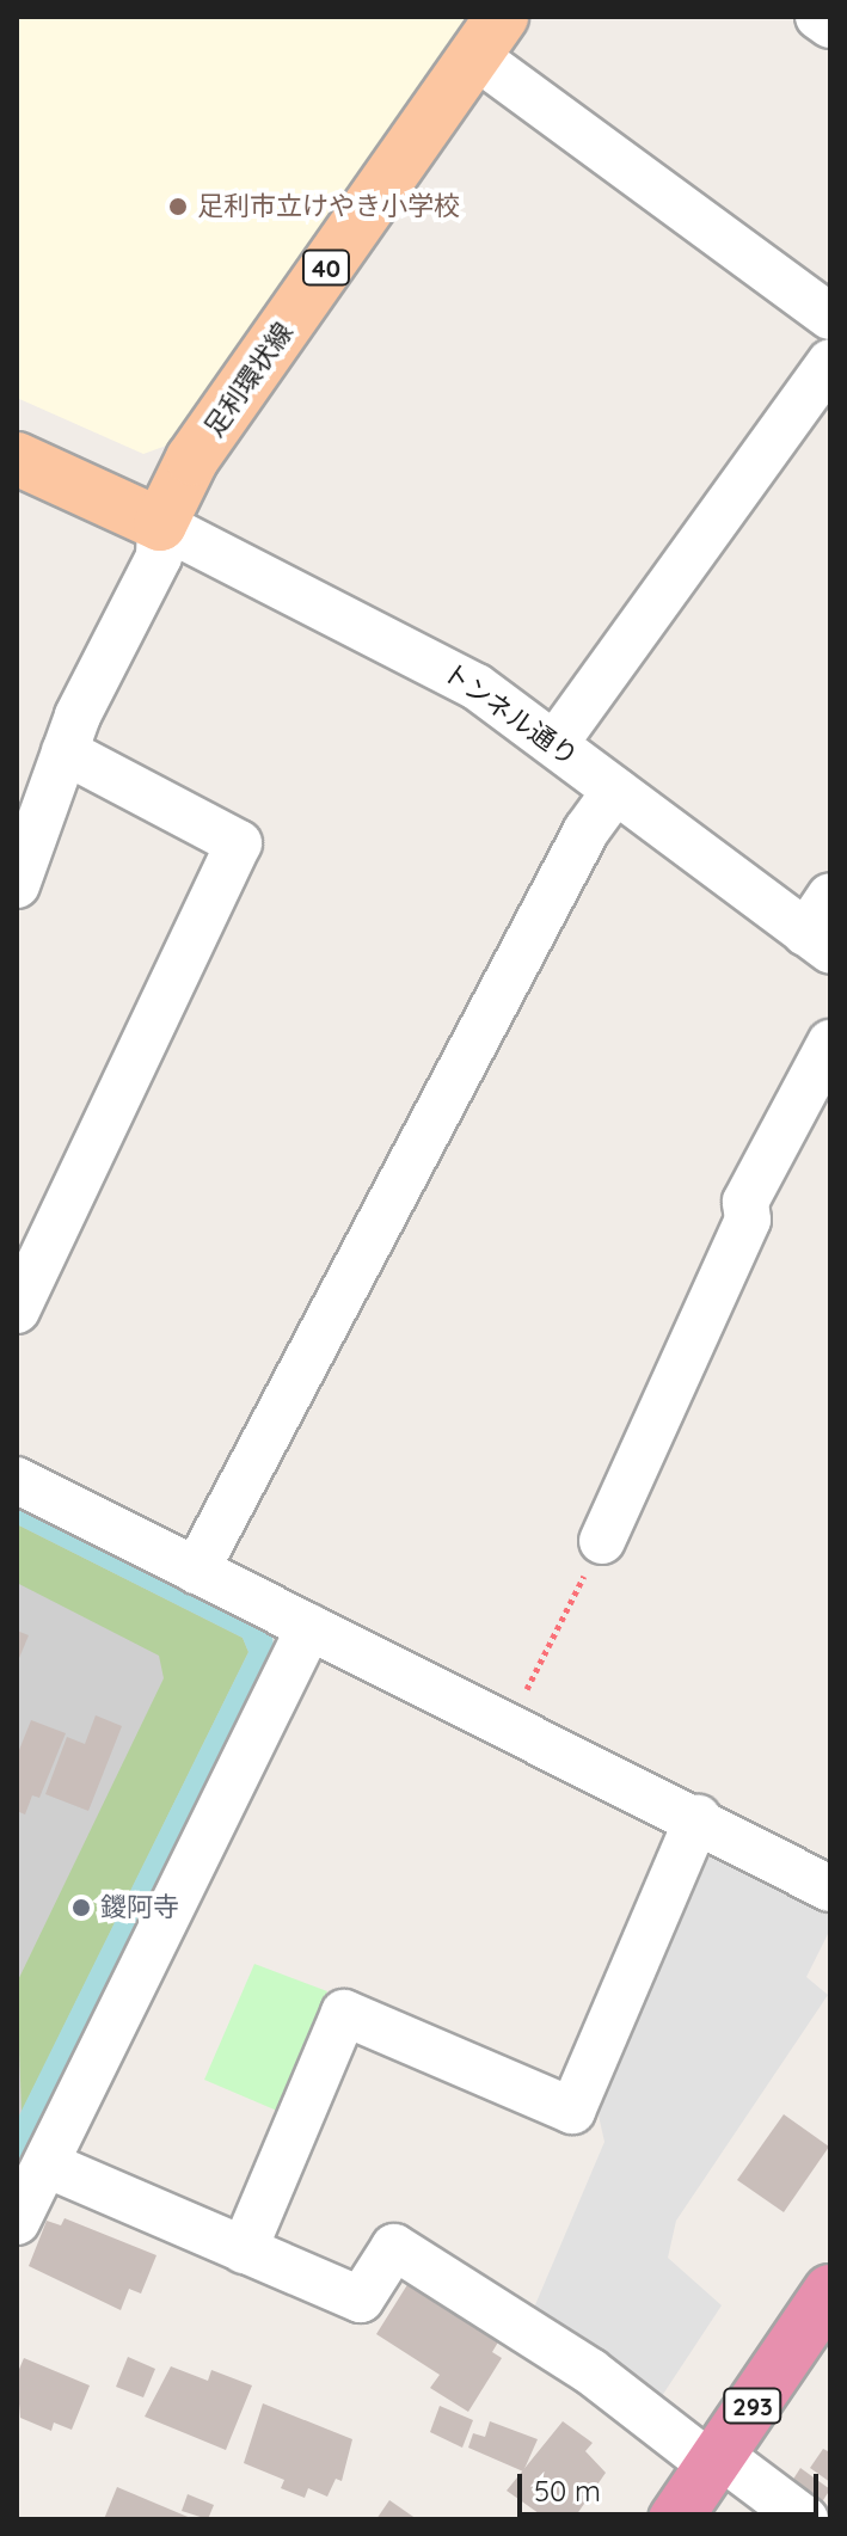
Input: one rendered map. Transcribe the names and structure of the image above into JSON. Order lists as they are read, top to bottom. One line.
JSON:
{"streets":{"highway":["293"],"main road":["40","足利環状線"],"street":["トンネル通り"]},"crossings":[["足利環状線","トンネル通り"]],"places":["足利市立けやき小学校","鑁阿寺"],"scale_bar":"50 m"}
